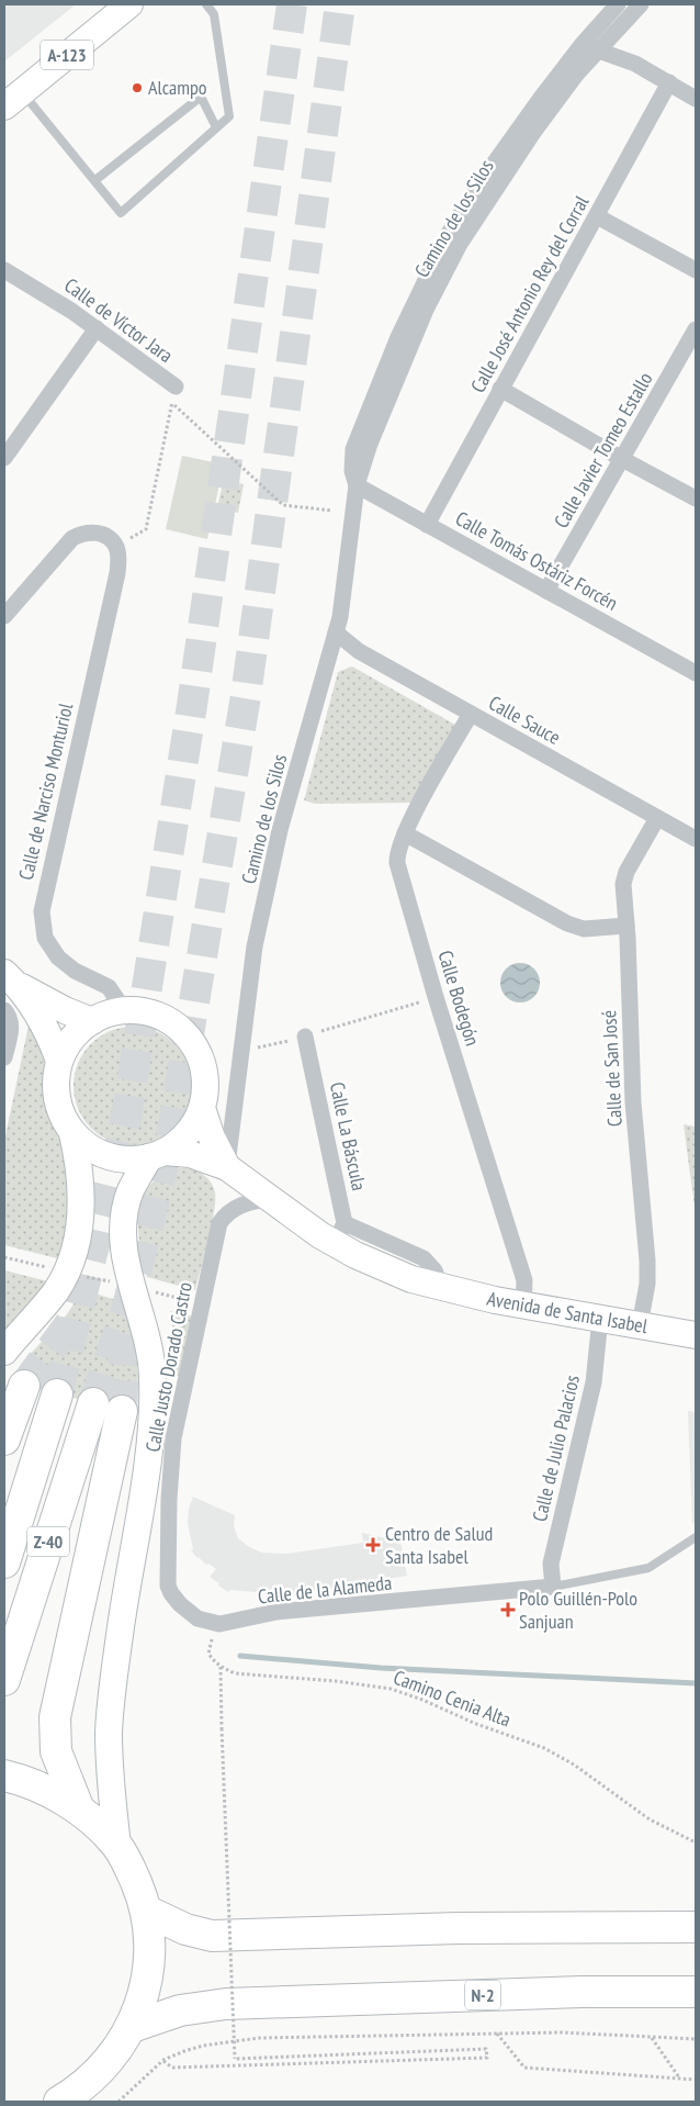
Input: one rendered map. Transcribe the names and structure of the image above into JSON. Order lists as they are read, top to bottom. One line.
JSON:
{"streets":{"highway":["Z-40","N-2"],"main road":["A-123","Avenida de Santa Isabel"],"street":["Camino de los Silos","Calle José Antonio Rey del Corral","Calle de Víctor Jara","Calle Javier Tomeo Estallo","Calle Tomás Ostáriz Forcén","Calle Sauce","Calle de Narciso Monturiol","Calle Bodegón","Calle de San José","Calle La Báscula","Calle Justo Dorado Castro","Calle de Julio Palacios","Calle de la Alameda"],"path":["Camino Cenia Alta"]},"crossings":[["Camino de los Silos","Calle Tomás Ostáriz Forcén"],["Camino de los Silos","Calle Sauce"],["Camino de los Silos","Avenida de Santa Isabel"],["Calle José Antonio Rey del Corral","Calle Tomás Ostáriz Forcén"],["Calle Javier Tomeo Estallo","Calle Tomás Ostáriz Forcén"],["Calle Sauce","Calle Bodegón"],["Calle Sauce","Calle de San José"],["Calle de Narciso Monturiol","Avenida de Santa Isabel"],["Calle Bodegón","Avenida de Santa Isabel"],["Calle de San José","Avenida de Santa Isabel"],["Calle La Báscula","Avenida de Santa Isabel"],["Avenida de Santa Isabel","Calle Justo Dorado Castro"],["Avenida de Santa Isabel","Calle de Julio Palacios"],["Calle Justo Dorado Castro","Calle de la Alameda"],["Calle de Julio Palacios","Calle de la Alameda"]],"places":{"other":["Alcampo"],"health":["Centro de Salud Santa Isabel","Polo Guillén-Polo Sanjuan"]}}
